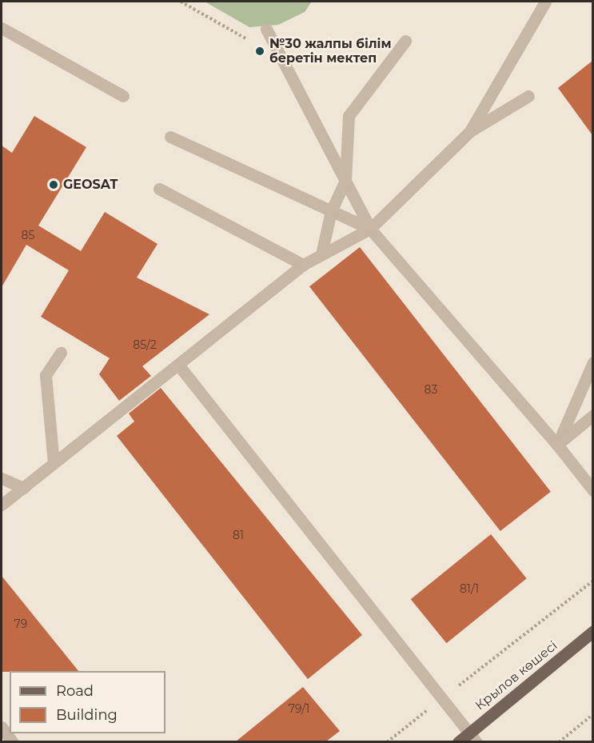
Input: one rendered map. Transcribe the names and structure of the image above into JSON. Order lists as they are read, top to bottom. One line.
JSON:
{"streets":{"main road":["Крылов көшесі"]},"places":["№30 жалпы білім беретін мектеп","GEOSAT"],"house_numbers":["85","85/2","83","81","81/1","79","79/1"],"legend":["Road","Building"]}
